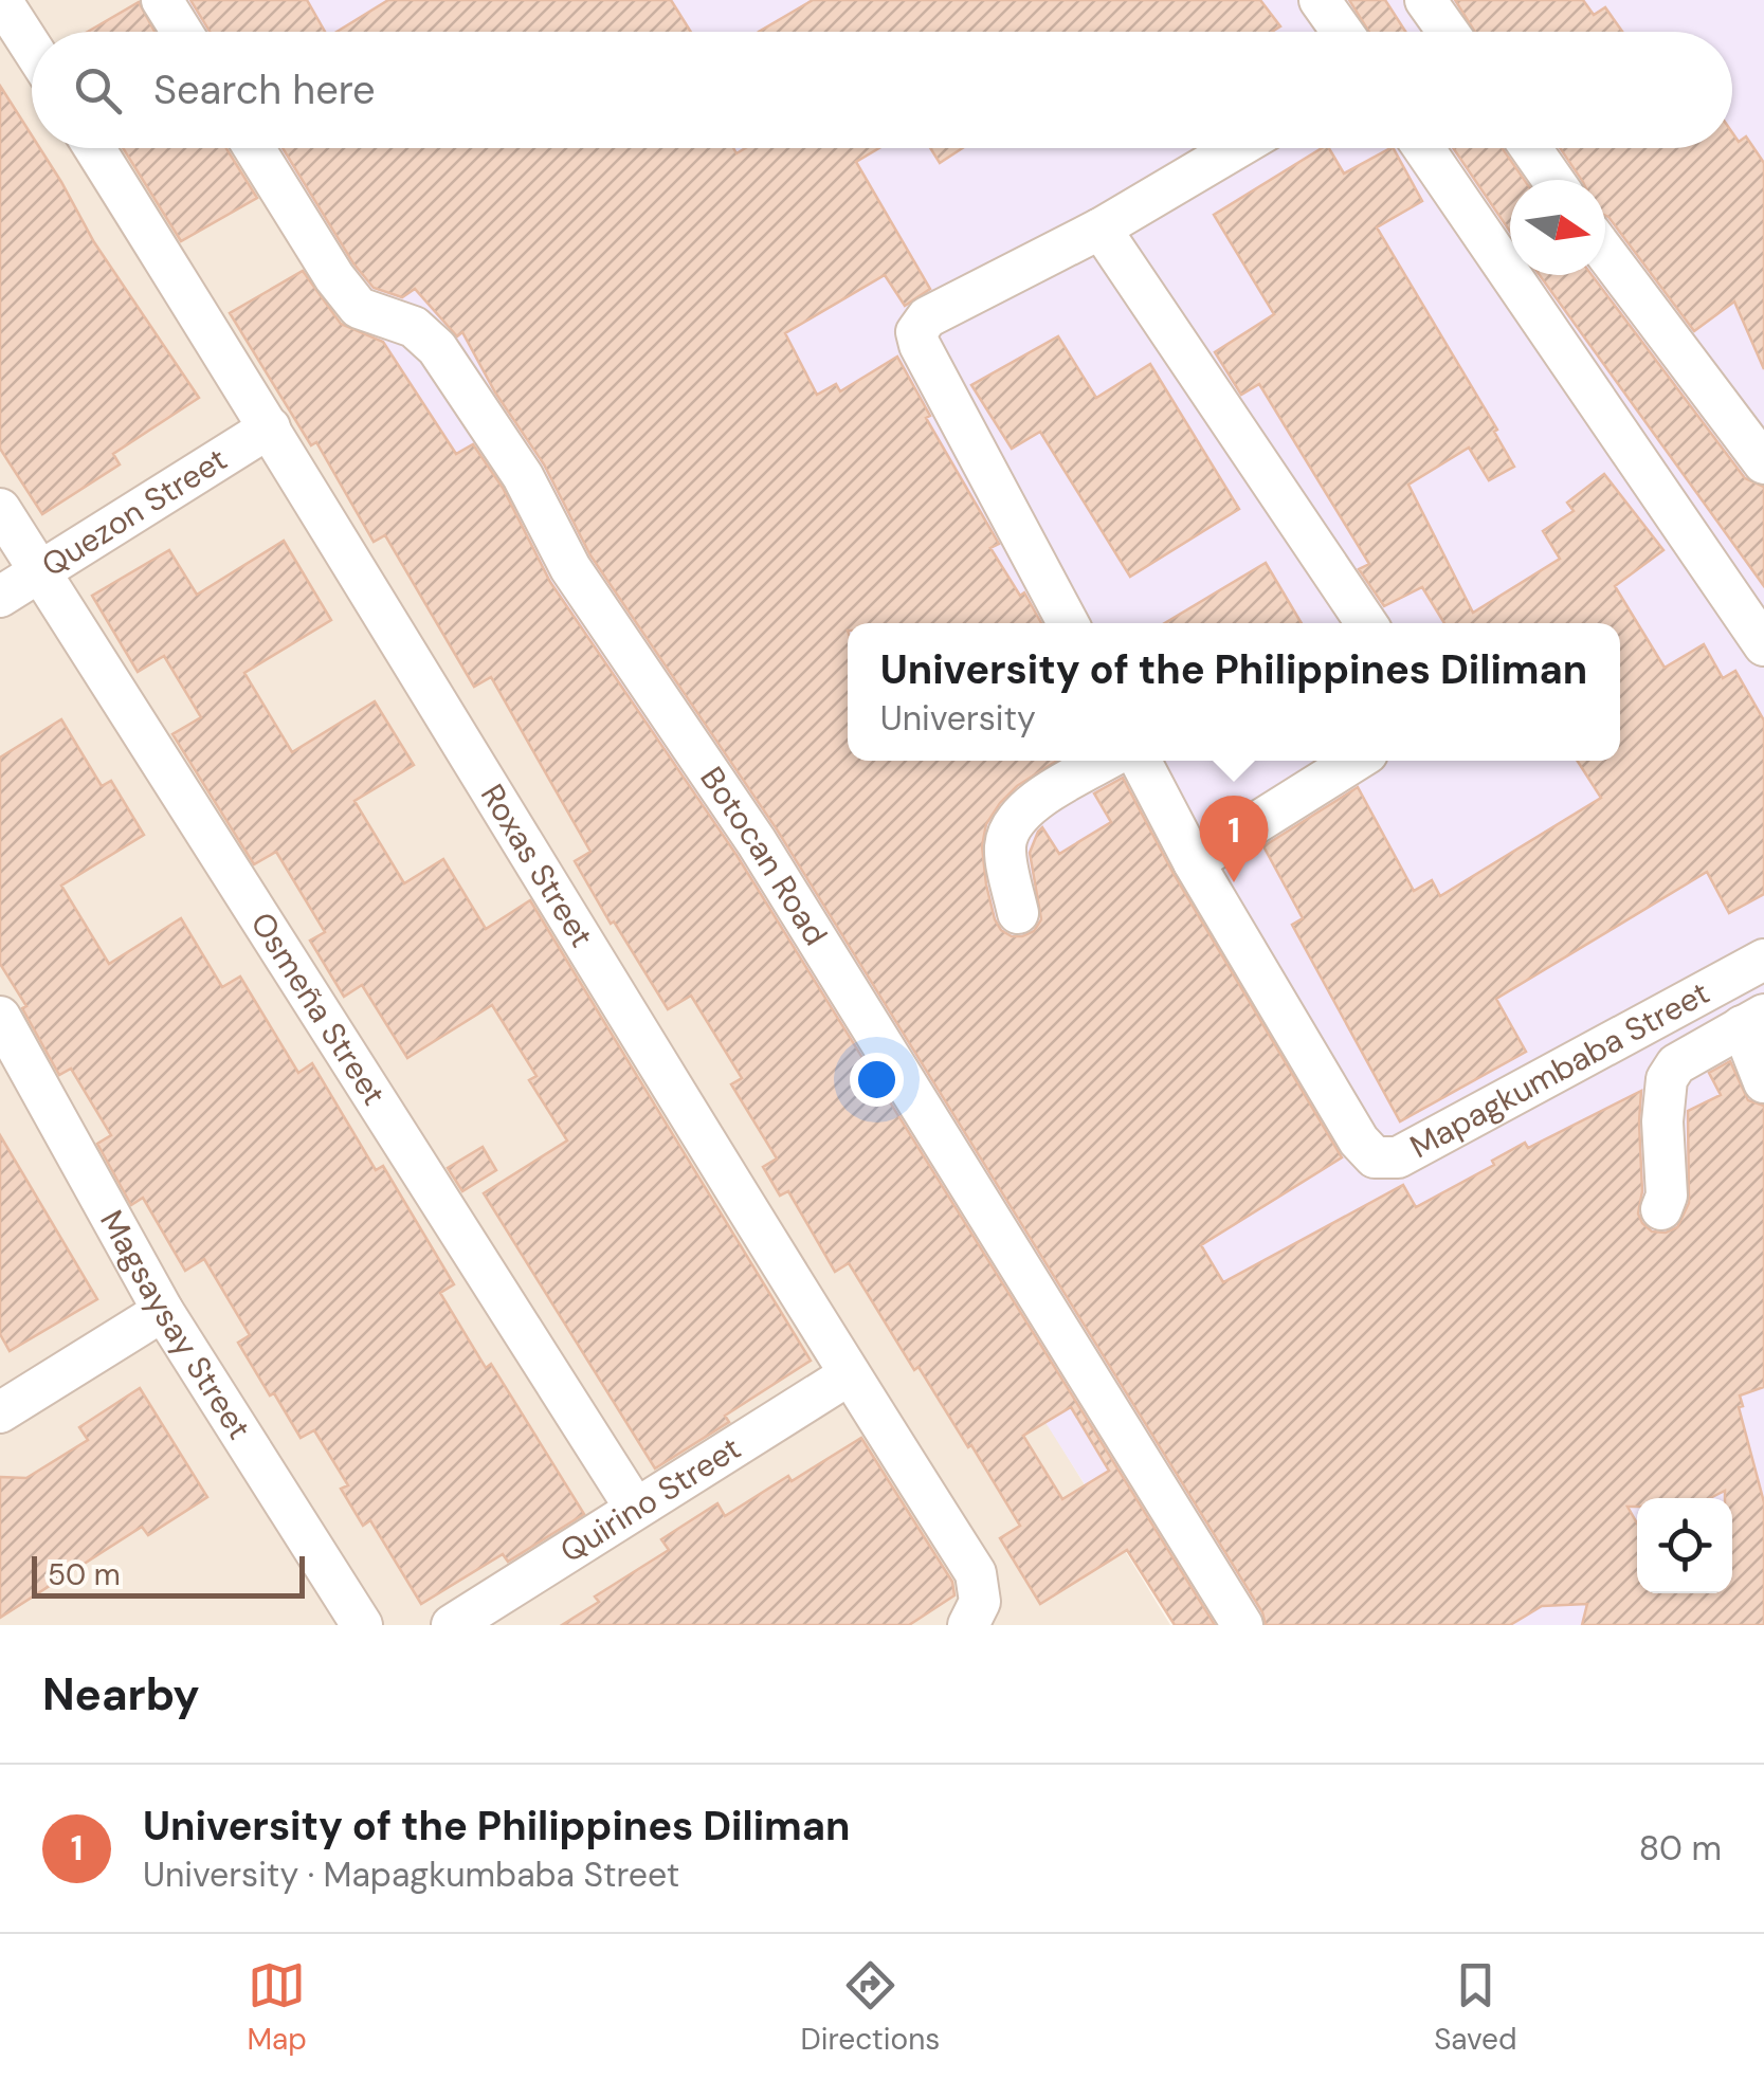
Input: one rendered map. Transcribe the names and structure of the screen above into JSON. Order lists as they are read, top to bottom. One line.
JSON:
{"streets":{"street":["Quezon Street","Botocan Road","Roxas Street","Osmeña Street","Mapagkumbaba Street","Magsaysay Street","Quirino Street"]},"crossings":[["Quezon Street","Roxas Street"],["Quezon Street","Osmeña Street"],["Roxas Street","Quirino Street"],["Osmeña Street","Quirino Street"]],"scale_bar":"50 m","north":"right","page":{"search":"Search here","popup":["University of the Philippines Diliman","University"],"pins":"1","scale":"50 m","heading":"Nearby","list":[{"mark":"1","name":"University of the Philippines Diliman","note":"University · Mapagkumbaba Street","value":"80 m"}],"nav":["Map","Directions","Saved"]}}
